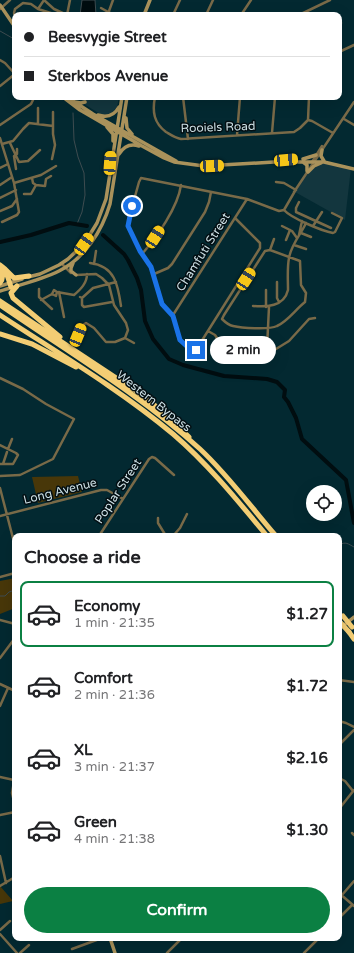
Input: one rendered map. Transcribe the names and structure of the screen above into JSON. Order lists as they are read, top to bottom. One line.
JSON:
{"streets":{"highway":["Western Bypass"],"street":["Rooiels Road","Chamfuti Street","Long Avenue","Poplar Street"]},"crossings":[["Long Avenue","Poplar Street"]],"page":{"banner":["Beesvygie Street","Sterkbos Avenue"],"bubble":"2 min","heading":"Choose a ride","list":[{"name":"Economy","note":"1 min · 21:35","value":"$1.27"},{"name":"Comfort","note":"2 min · 21:36","value":"$1.72"},{"name":"XL","note":"3 min · 21:37","value":"$2.16"},{"name":"Green","note":"4 min · 21:38","value":"$1.30"}],"buttons":"Confirm"}}
